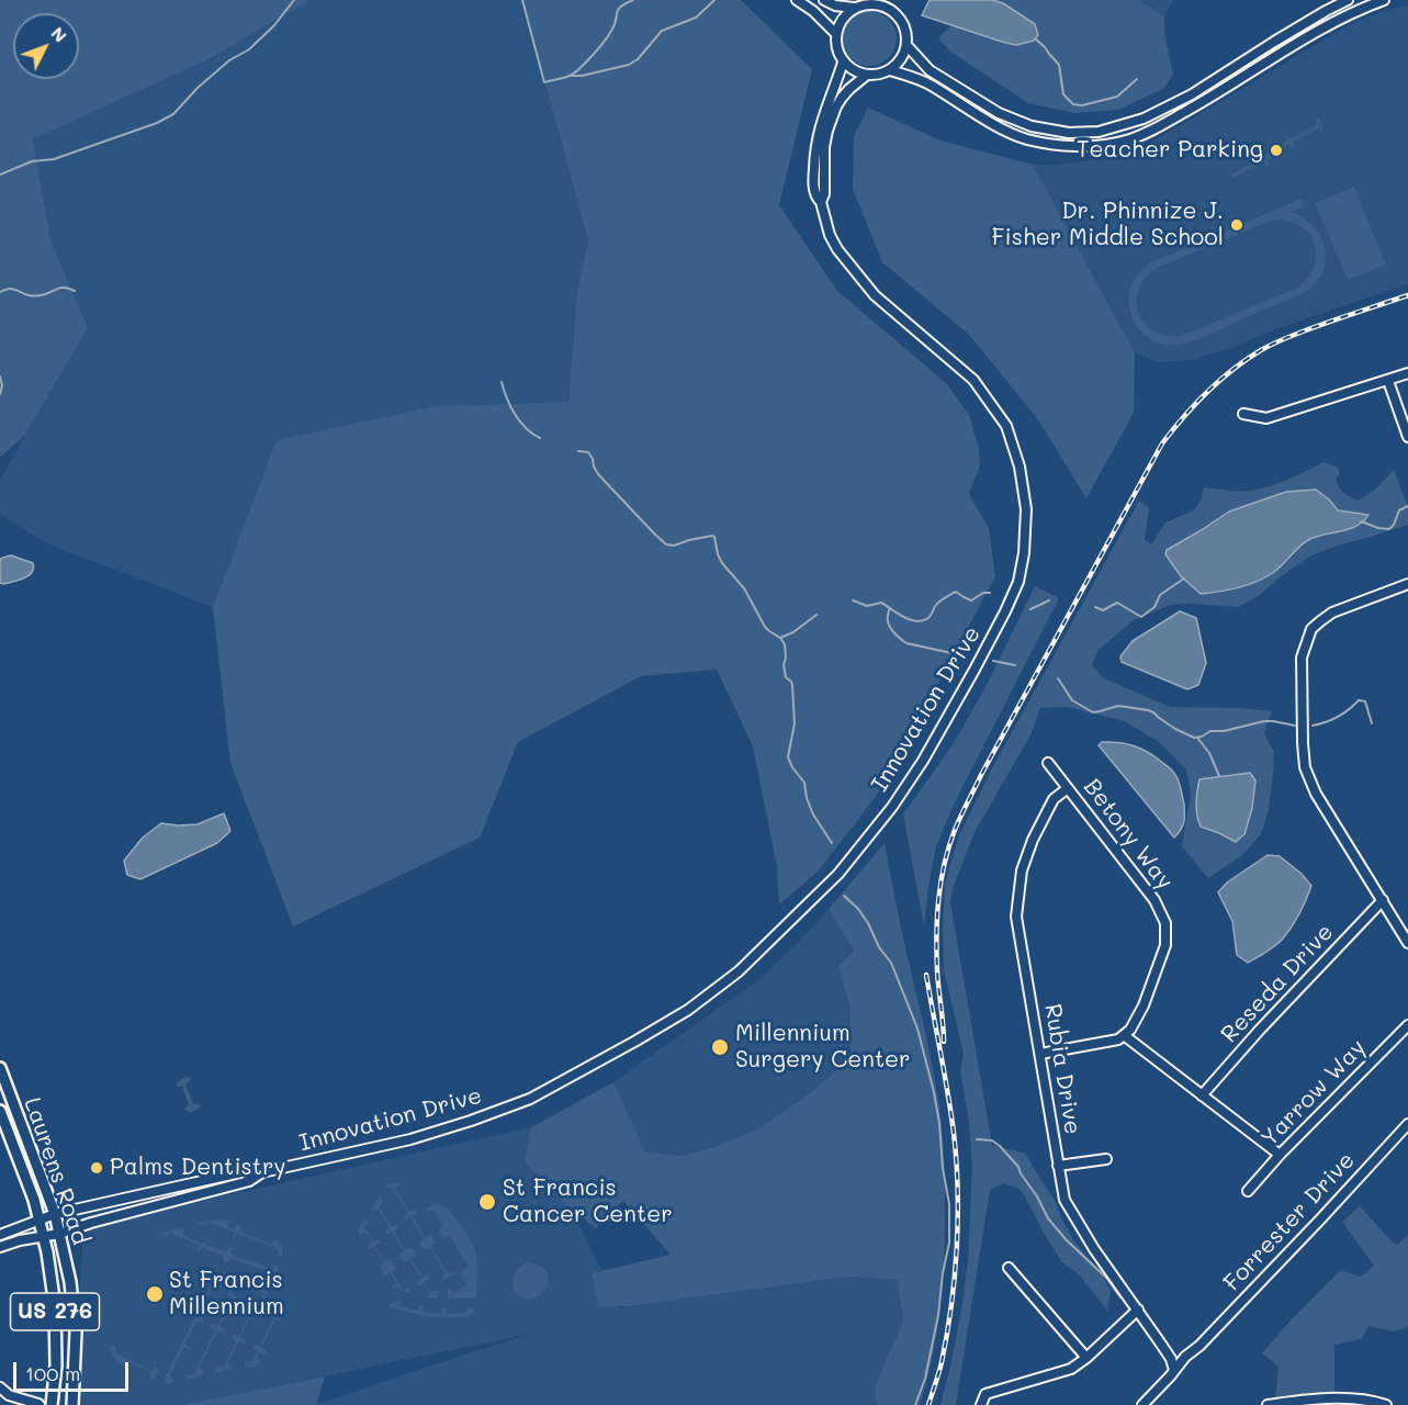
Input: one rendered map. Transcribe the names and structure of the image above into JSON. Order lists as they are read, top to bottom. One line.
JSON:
{"streets":{"main road":["Laurens Road","US 276"],"street":["Innovation Drive","Betony Way","Reseda Drive","Rubia Drive","Yarrow Way","Forrester Drive"]},"crossings":[["Innovation Drive","Laurens Road"],["Betony Way","Rubia Drive"],["Rubia Drive","Forrester Drive"]],"places":["Teacher Parking","Dr. Phinnize J. Fisher Middle School","Millennium Surgery Center","Palms Dentistry","St Francis Cancer Center","St Francis Millennium"],"scale_bar":"100 m","north":"top right"}
